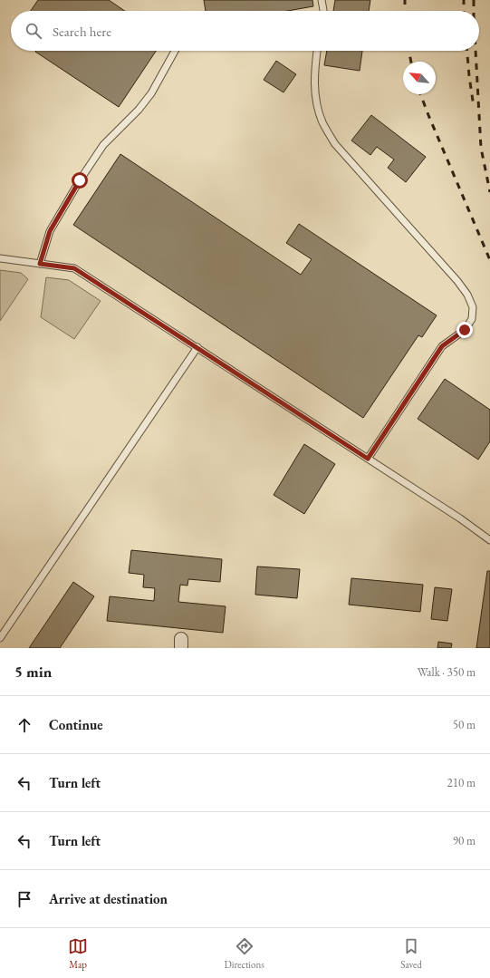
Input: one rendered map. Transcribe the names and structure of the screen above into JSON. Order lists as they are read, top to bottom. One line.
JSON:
{"north":"top left","page":{"search":"Search here","heading":["5 min","Walk · 350 m"],"list":[["Continue","50 m"],["Turn left","210 m"],["Turn left","90 m"],"Arrive at destination"],"nav":["Map","Directions","Saved"]}}
